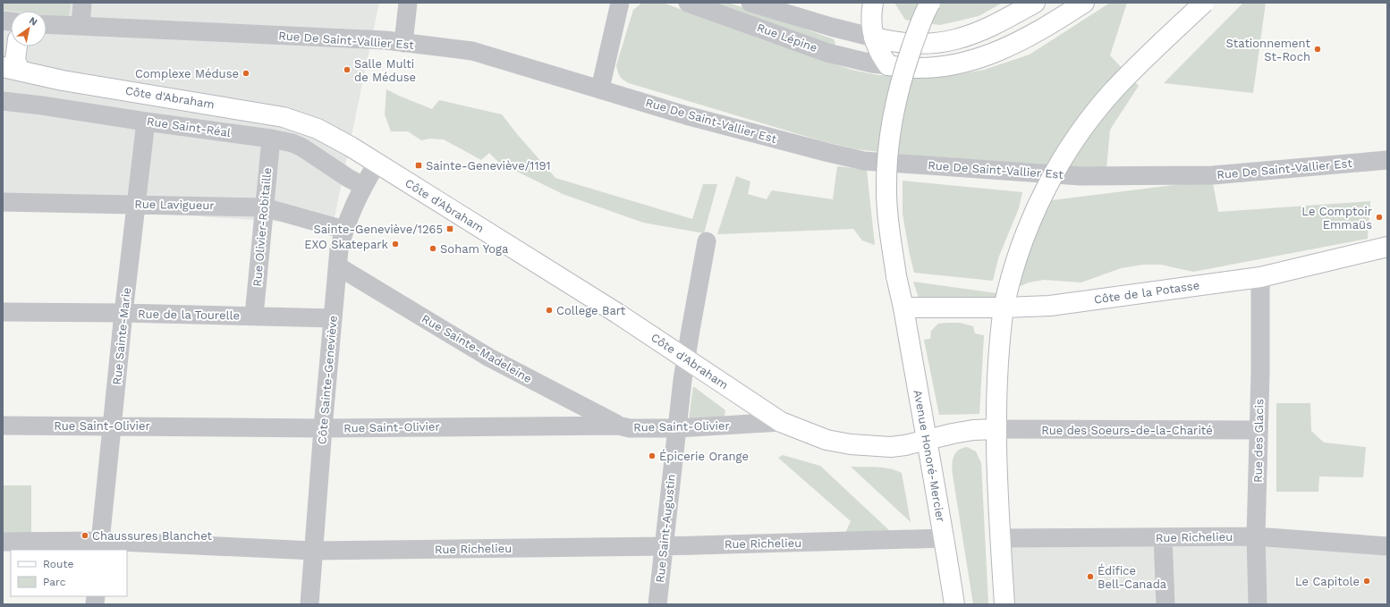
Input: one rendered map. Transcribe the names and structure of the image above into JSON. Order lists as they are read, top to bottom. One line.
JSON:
{"streets":{"main road":["Côte d'Abraham","Côte de la Potasse","Avenue Honoré-Mercier"],"street":["Rue Lépine","Rue De Saint-Vallier Est","Rue Saint-Réal","Rue Lavigueur","Rue Olivier-Robitaille","Rue de la Tourelle","Rue Sainte-Marie","Rue Sainte-Madeleine","Côte Sainte-Geneviève","Rue Saint-Olivier","Rue des Soeurs-de-la-Charité","Rue des Glacis","Rue Saint-Augustin","Rue Richelieu"]},"crossings":[["Côte d'Abraham","Côte Sainte-Geneviève"],["Côte d'Abraham","Rue Saint-Olivier"],["Côte d'Abraham","Rue des Soeurs-de-la-Charité"],["Côte d'Abraham","Avenue Honoré-Mercier"],["Côte d'Abraham","Rue Saint-Augustin"],["Rue Saint-Réal","Rue Olivier-Robitaille"],["Rue Saint-Réal","Rue Sainte-Marie"],["Rue Saint-Réal","Côte Sainte-Geneviève"],["Rue Lavigueur","Rue Olivier-Robitaille"],["Rue Lavigueur","Rue Sainte-Marie"],["Rue Lavigueur","Côte Sainte-Geneviève"],["Rue Olivier-Robitaille","Rue de la Tourelle"],["Côte de la Potasse","Rue des Glacis"],["Côte de la Potasse","Avenue Honoré-Mercier"],["Rue de la Tourelle","Rue Sainte-Marie"],["Rue de la Tourelle","Côte Sainte-Geneviève"],["Rue Sainte-Marie","Rue Saint-Olivier"],["Rue Sainte-Marie","Rue Richelieu"],["Rue Sainte-Madeleine","Côte Sainte-Geneviève"],["Rue Sainte-Madeleine","Rue Saint-Olivier"],["Côte Sainte-Geneviève","Rue Saint-Olivier"],["Côte Sainte-Geneviève","Rue Richelieu"],["Rue Saint-Olivier","Rue Saint-Augustin"],["Rue des Soeurs-de-la-Charité","Rue des Glacis"],["Rue des Glacis","Rue Richelieu"],["Avenue Honoré-Mercier","Rue Richelieu"],["Rue Saint-Augustin","Rue Richelieu"]],"places":{"other":["Stationnement St-Roch","Salle Multi de Méduse","Complexe Méduse","Le Comptoir Emmaüs","EXO Skatepark","Soham Yoga","College Bart","Épicerie Orange","Chaussures Blanchet","Édifice Bell-Canada","Le Capitole"],"transit":["Sainte-Geneviève/1191","Sainte-Geneviève/1265"]},"legend":["Route","Parc"],"north":"top right"}
